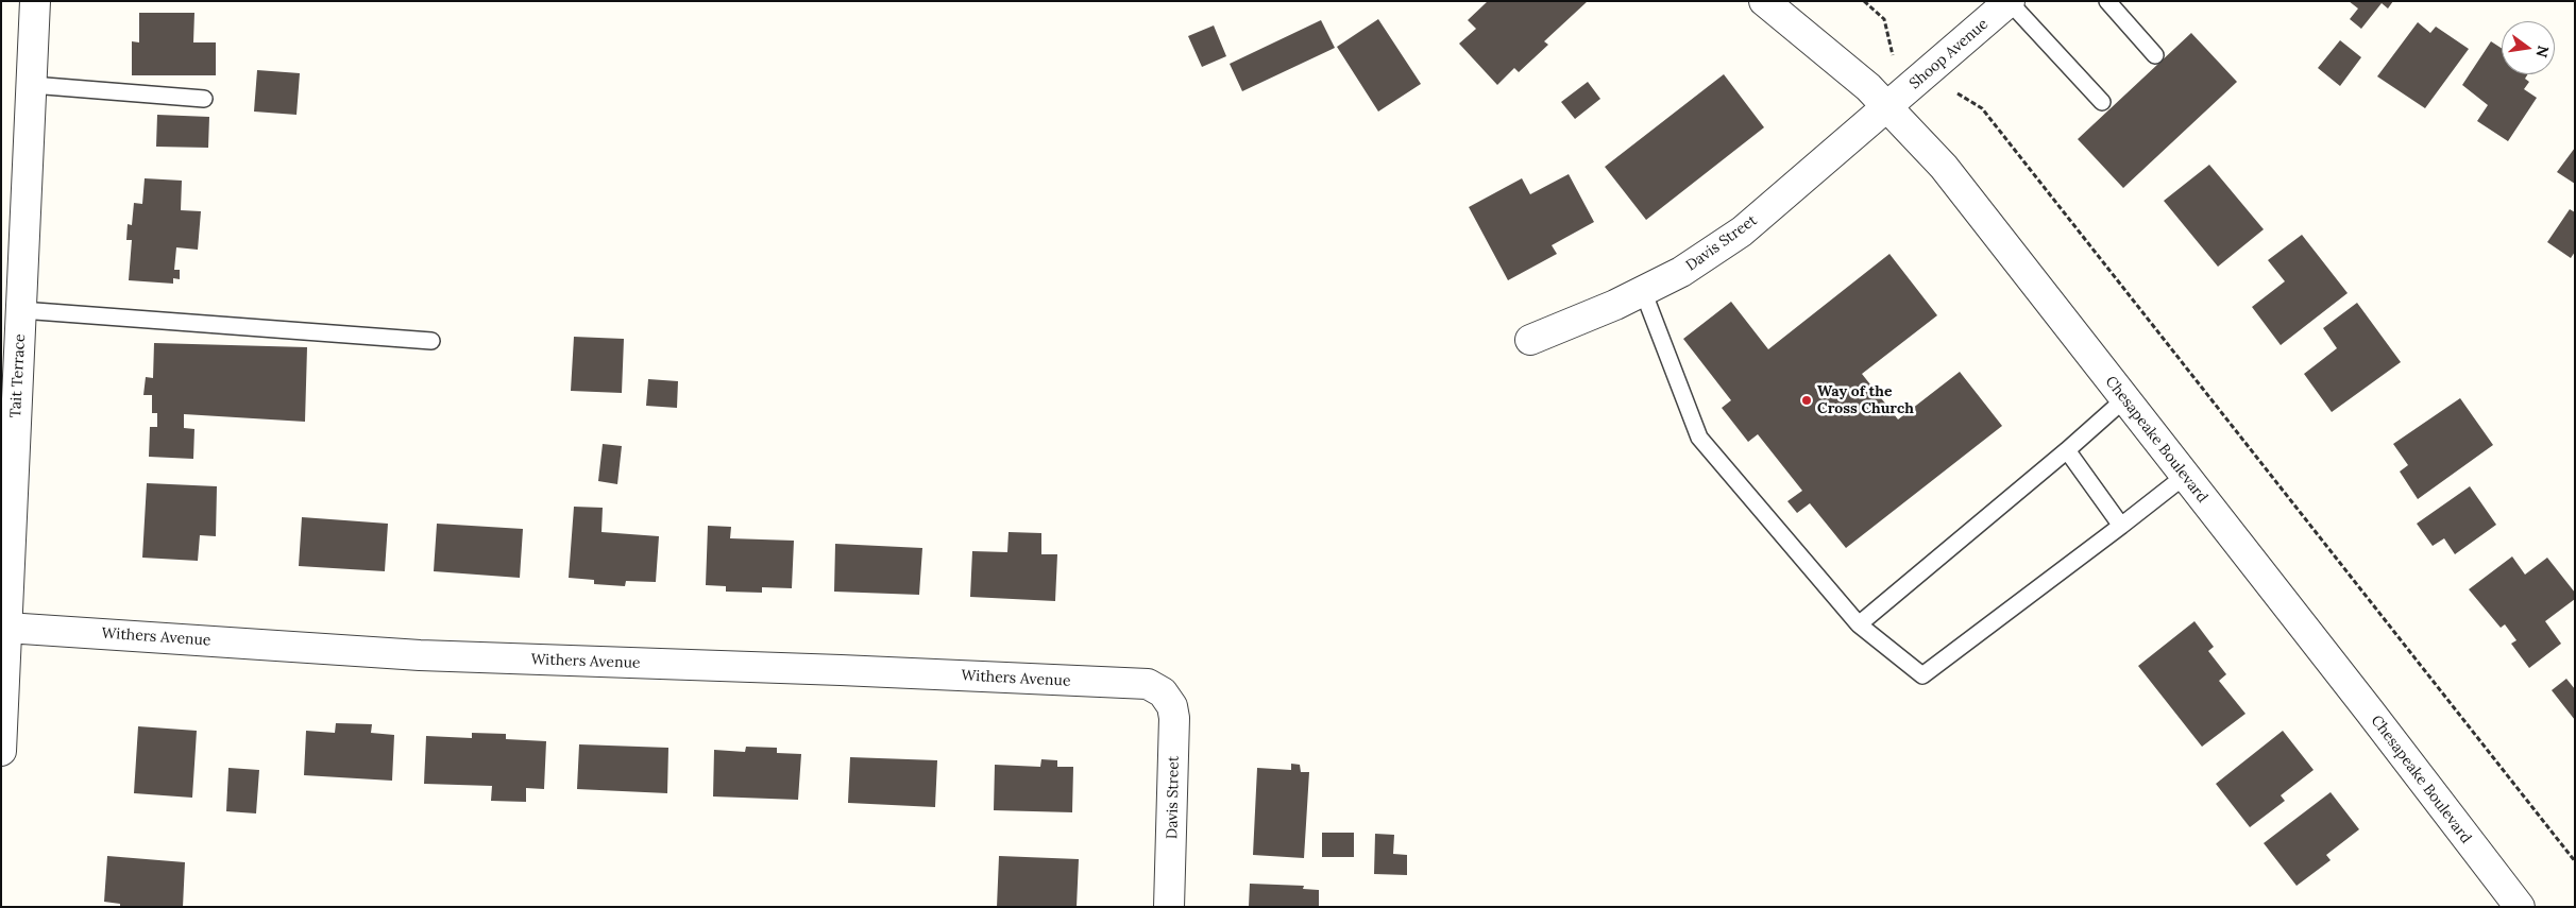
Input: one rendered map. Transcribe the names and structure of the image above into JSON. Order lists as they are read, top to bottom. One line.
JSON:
{"streets":{"street":["Shoop Avenue","Davis Street","Tait Terrace","Chesapeake Boulevard","Withers Avenue"]},"crossings":[["Shoop Avenue","Davis Street"],["Shoop Avenue","Chesapeake Boulevard"],["Davis Street","Chesapeake Boulevard"],["Davis Street","Withers Avenue"],["Tait Terrace","Withers Avenue"]],"places":["Way of the Cross Church"],"north":"right"}
